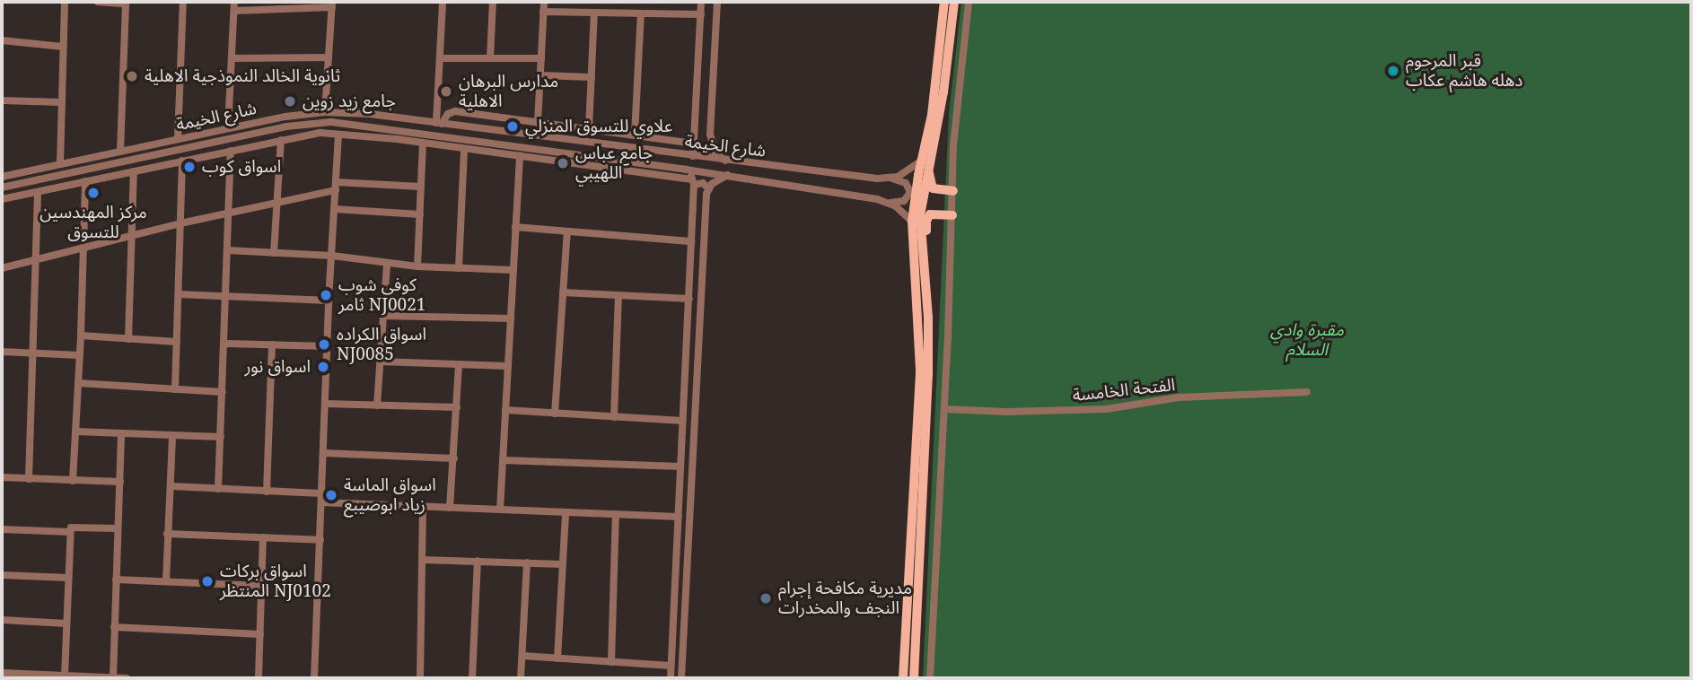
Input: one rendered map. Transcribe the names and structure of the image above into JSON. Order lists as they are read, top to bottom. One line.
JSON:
{"streets":{"street":["شارع الخيمة","الفتحة الخامسة"]},"parks":["مقبرة وادي السلام"],"places":["قبر المرحوم دهله هاشم عكاب","ثانوية الخالد النموذجية الاهلية","مدارس البرهان الاهلية","جامع زيد زوين","علاوي للتسوق المنزلي","جامع عباس اللهيبي","اسواق كوب","مركز المهندسين للتسوق","كوفي شوب ثامر NJ0021","اسواق الكراده NJ0085","اسواق نور","اسواق الماسة زياد ابوصيبع","اسواق بركات المنتظر NJ0102","مديرية مكافحة إجرام النجف والمخدرات"]}
